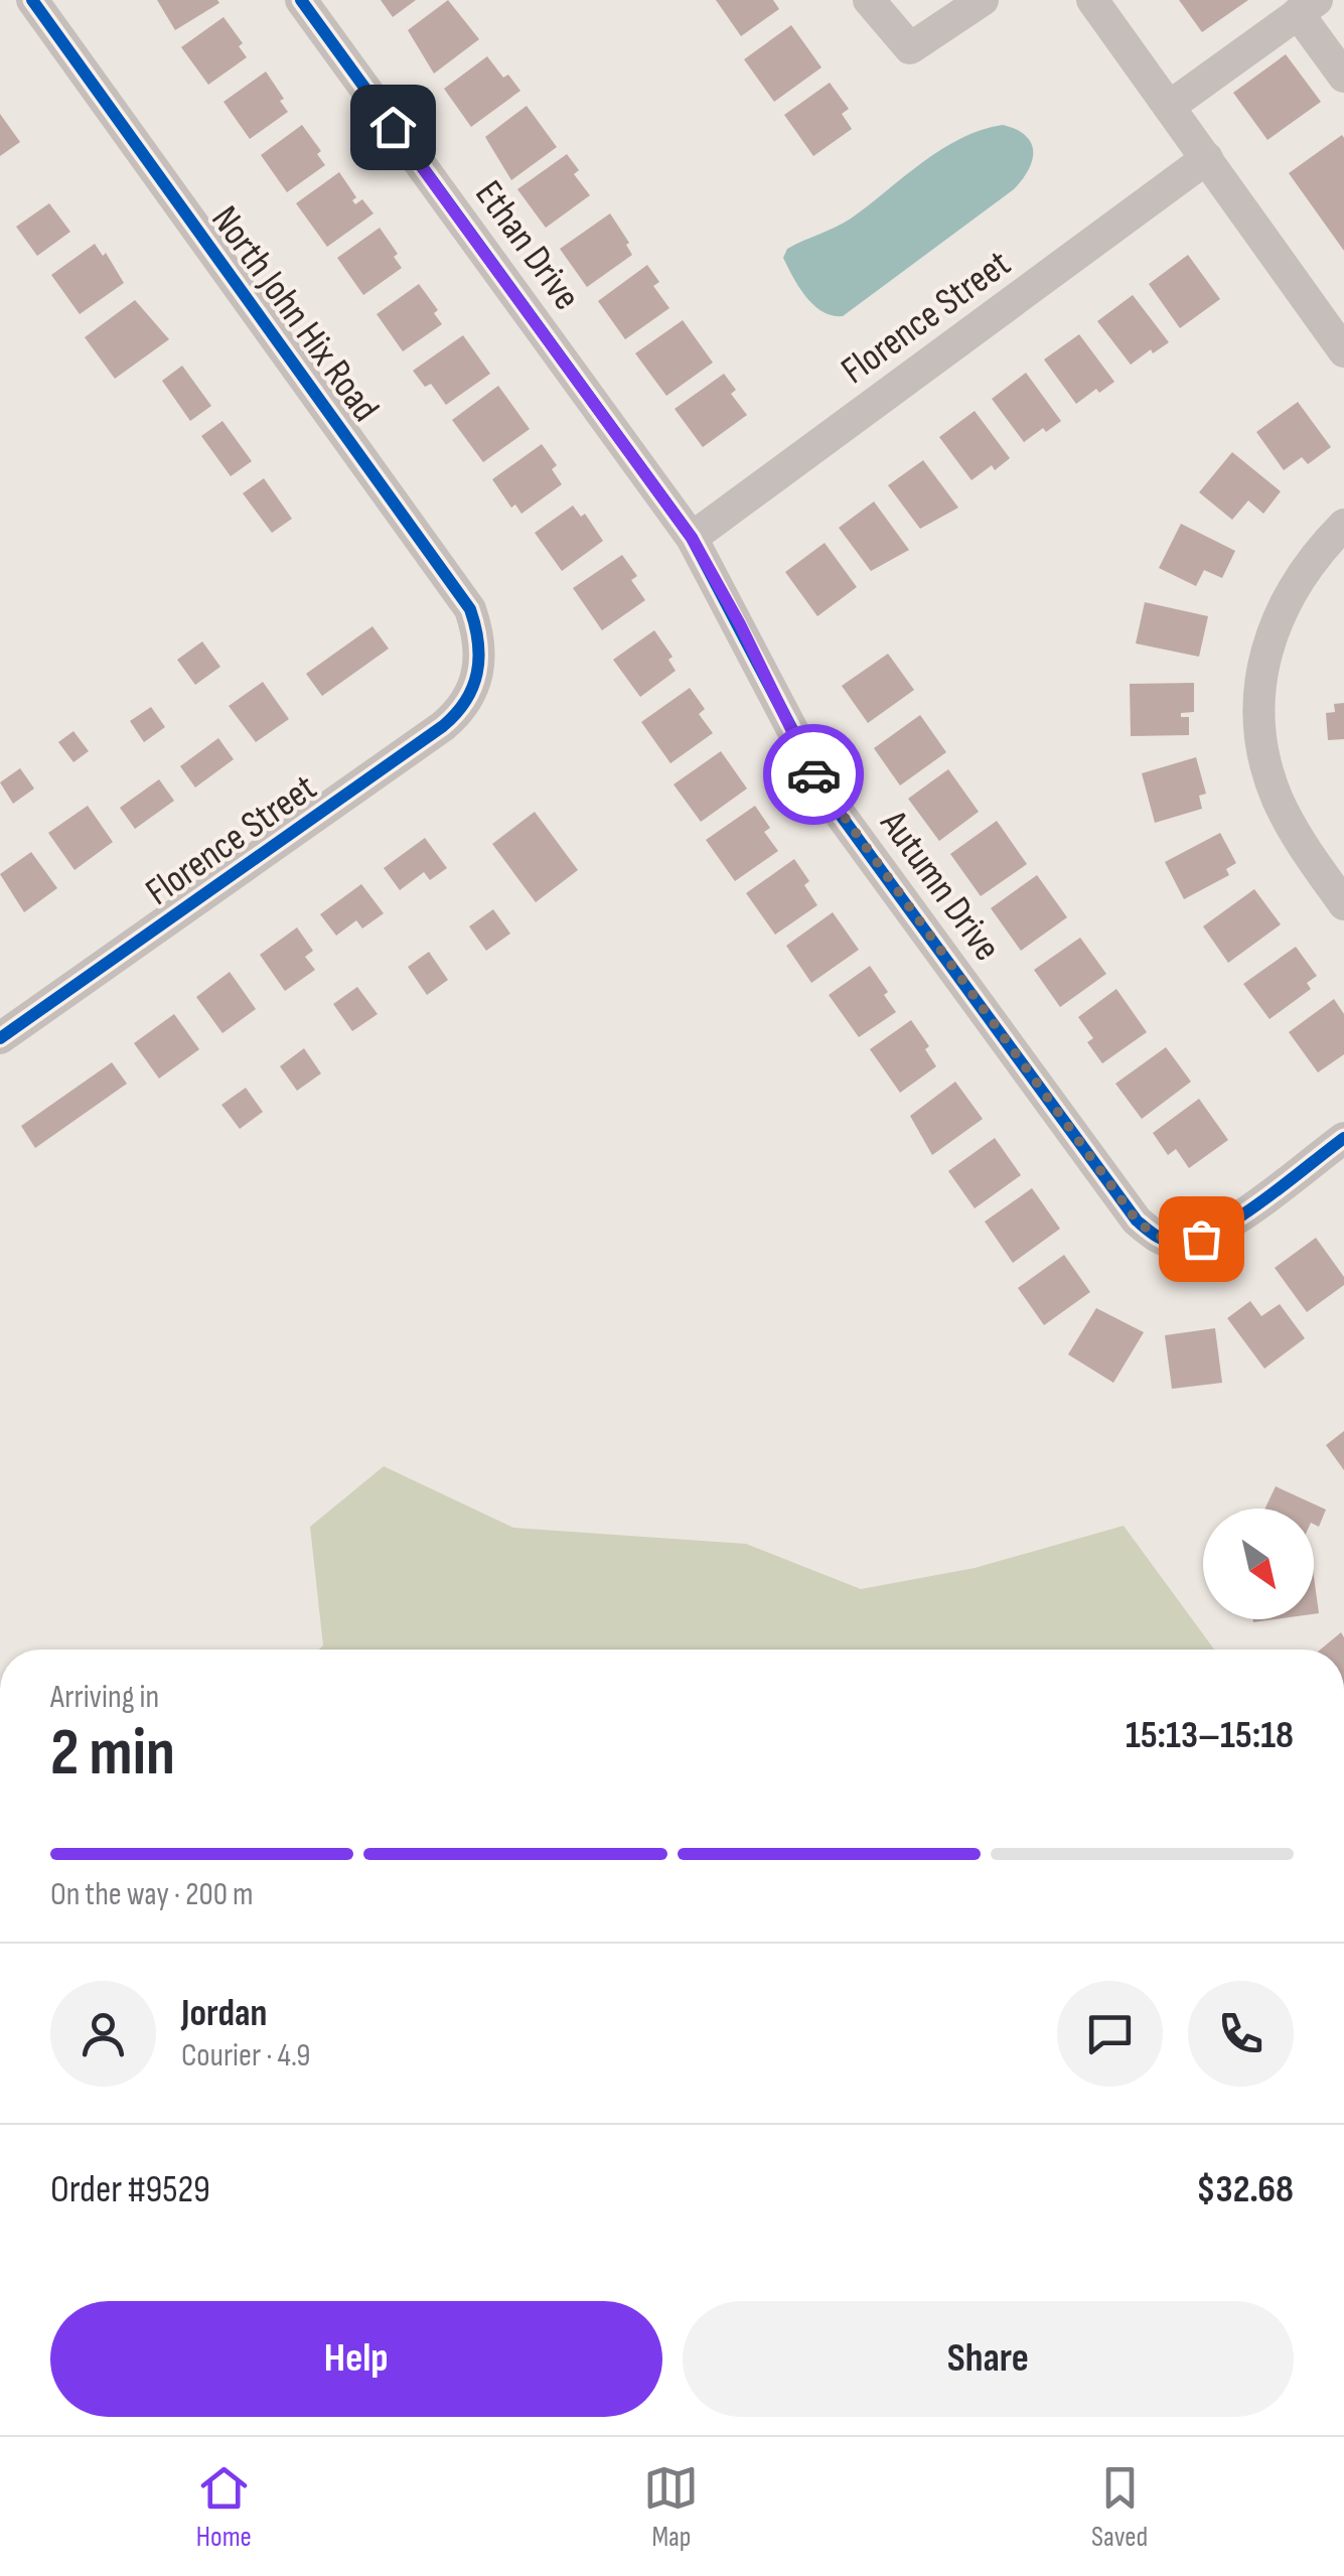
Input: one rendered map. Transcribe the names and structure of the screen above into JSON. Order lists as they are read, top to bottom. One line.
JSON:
{"streets":{"street":["Ethan Drive","North John Hix Road","Florence Street","Autumn Drive"]},"crossings":[["Ethan Drive","Florence Street"],["Ethan Drive","Autumn Drive"],["North John Hix Road","Florence Street"],["Florence Street","Autumn Drive"]],"north":"bottom right","page":{"heading":["2 min","Arriving in","15:13–15:18"],"panel":["Jordan","Courier · 4.9","Order #9529","$32.68"],"bar":"On the way · 200 m","buttons":["Help","Share"],"tabs":["Home","Map","Saved"]}}
